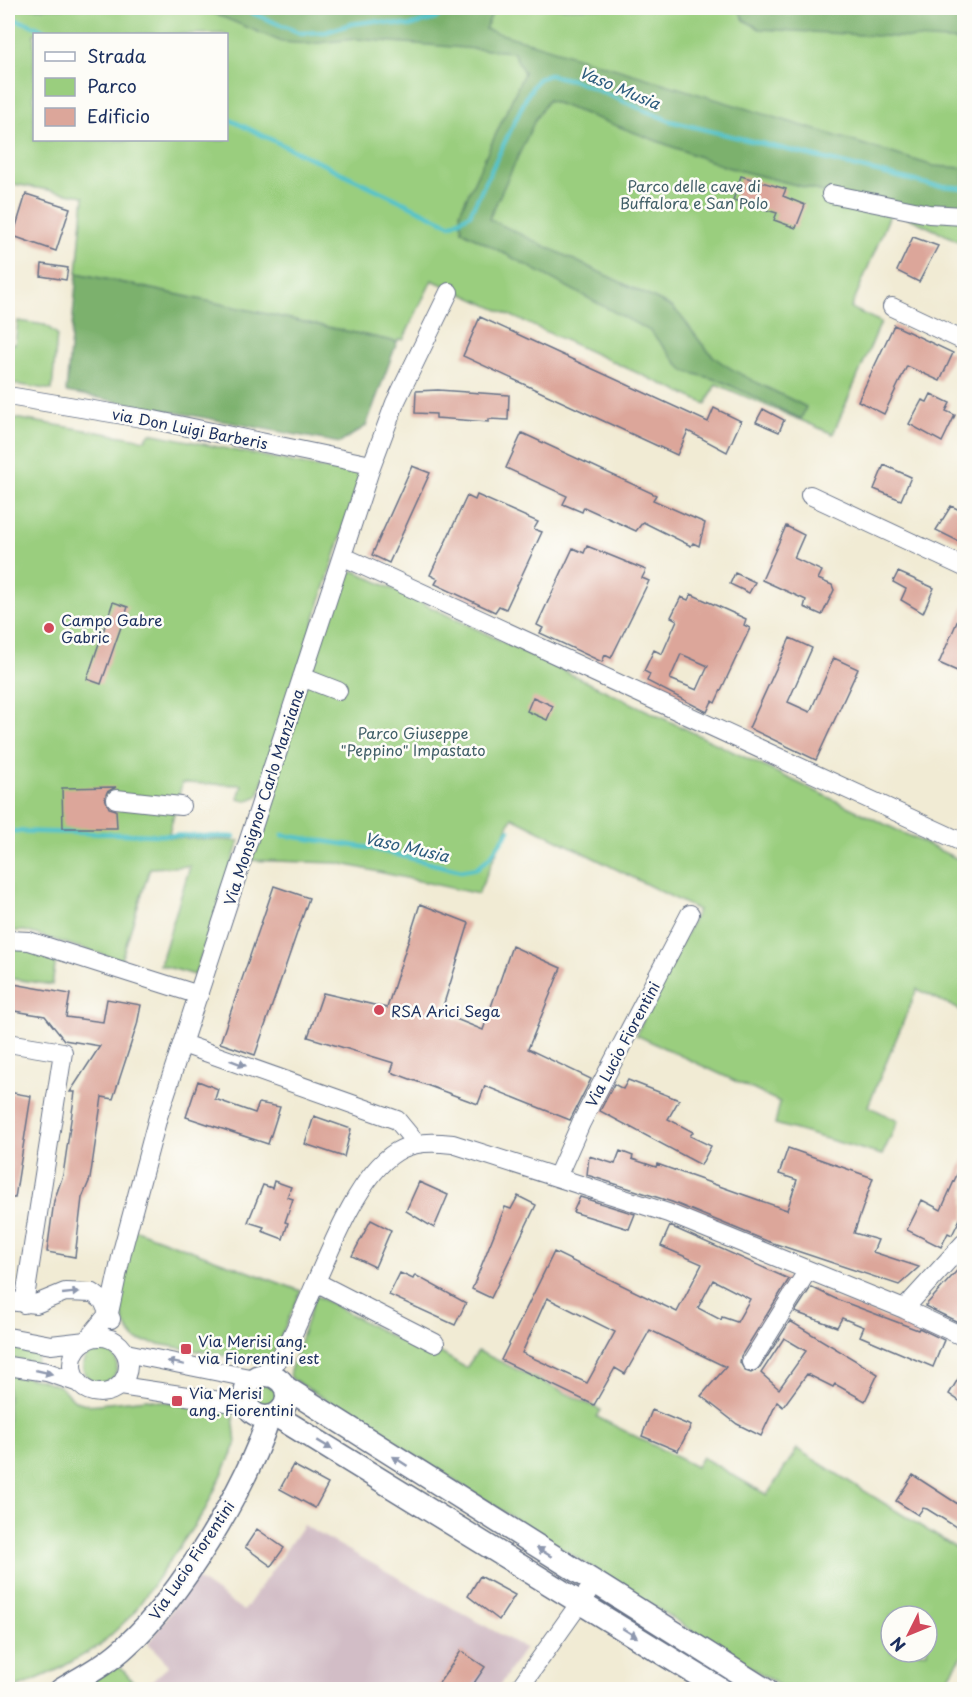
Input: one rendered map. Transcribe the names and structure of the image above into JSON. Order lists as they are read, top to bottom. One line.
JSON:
{"streets":{"street":["via Don Luigi Barberis","Via Monsignor Carlo Manziana","Via Lucio Fiorentini"]},"crossings":[["via Don Luigi Barberis","Via Monsignor Carlo Manziana"]],"water":["Vaso Musia"],"parks":["Parco delle cave di Buffalora e San Polo","Parco Giuseppe \"Peppino\" Impastato"],"places":{"other":["Campo Gabre Gabric","RSA Arici Sega"],"transit":["Via Merisi ang. via Fiorentini est","Via Merisi ang. Fiorentini"]},"legend":["Strada","Parco","Edificio"],"north":"bottom left"}
